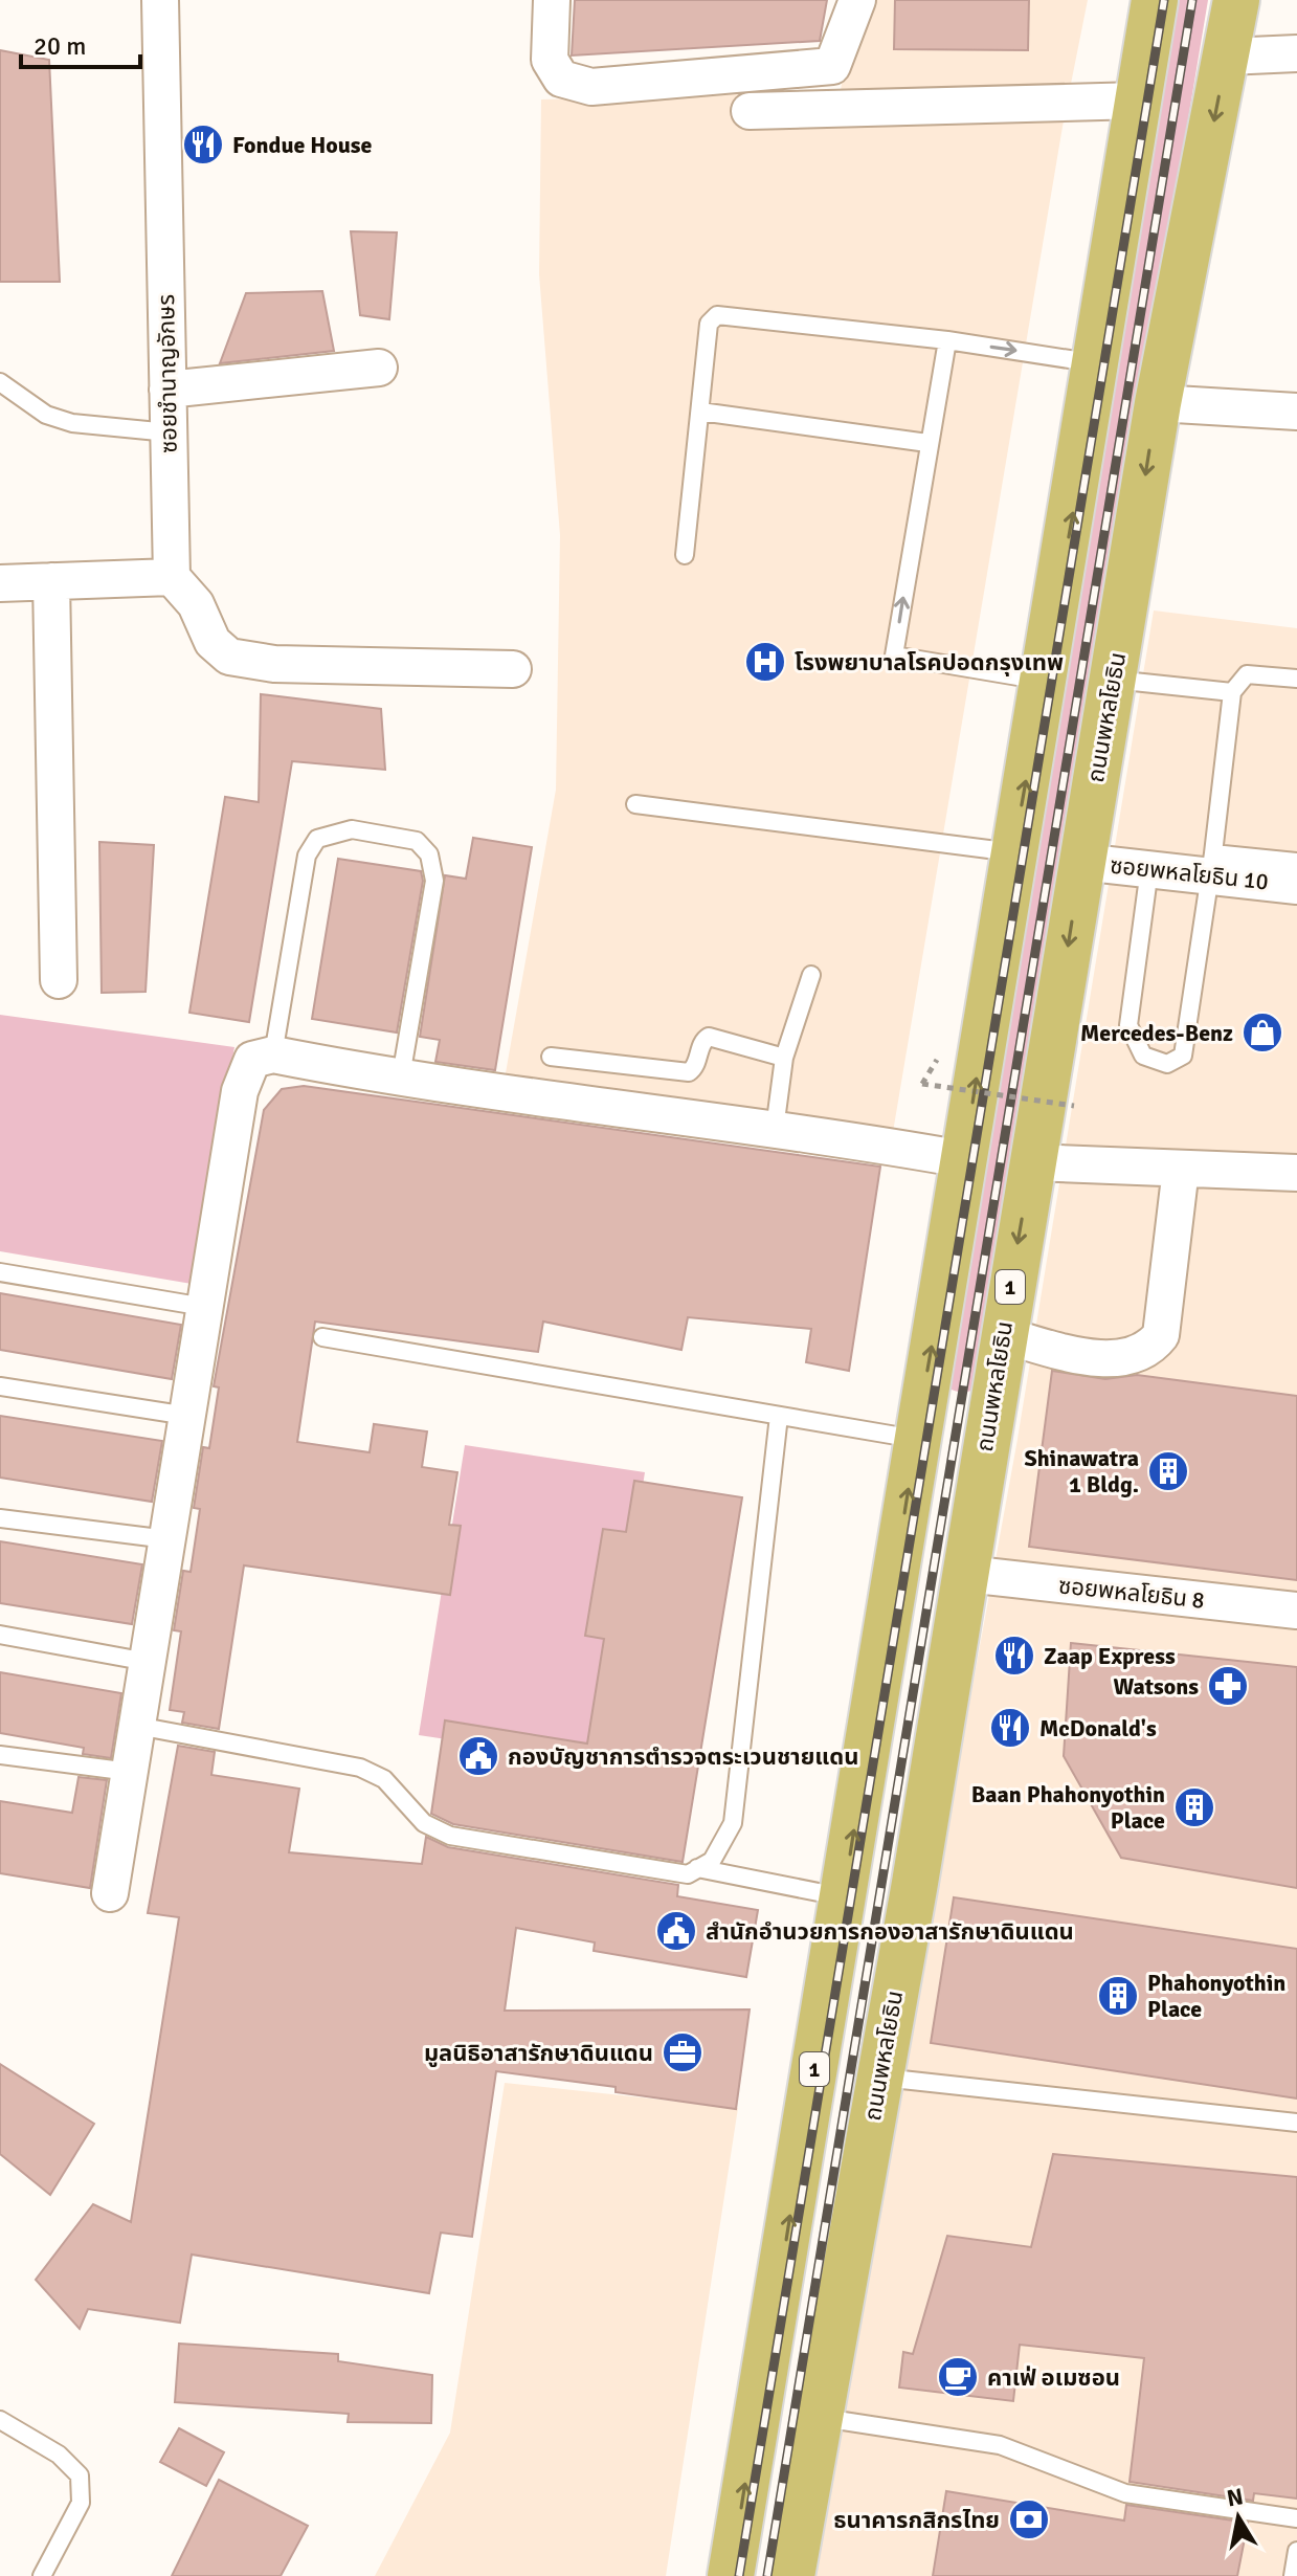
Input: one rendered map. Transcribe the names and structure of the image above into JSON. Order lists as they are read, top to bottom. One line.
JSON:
{"streets":{"main road":["ถนนพหลโยธิน","1"],"street":["ซอยชำนาญอักษร","ซอยพหลโยธิน 10","ซอยพหลโยธิน 8"]},"crossings":[["ถนนพหลโยธิน","ซอยพหลโยธิน 10"],["ถนนพหลโยธิน","ซอยพหลโยธิน 8"]],"places":{"restaurant":["Fondue House","Zaap Express","McDonald's"],"hospital":["โรงพยาบาลโรคปอดกรุงเทพ"],"shop":["Mercedes-Benz"],"building":["Shinawatra 1 Bldg.","Baan Phahonyothin Place","Phahonyothin Place"],"pharmacy":["Watsons"],"public building":["กองบัญชาการตำรวจตระเวนชายแดน","สำนักอำนวยการกองอาสารักษาดินแดน"],"office":["มูลนิธิอาสารักษาดินแดน"],"cafe":["คาเฟ่ อเมซอน"],"bank":["ธนาคารกสิกรไทย"]},"scale_bar":"20 m","north":"top"}
